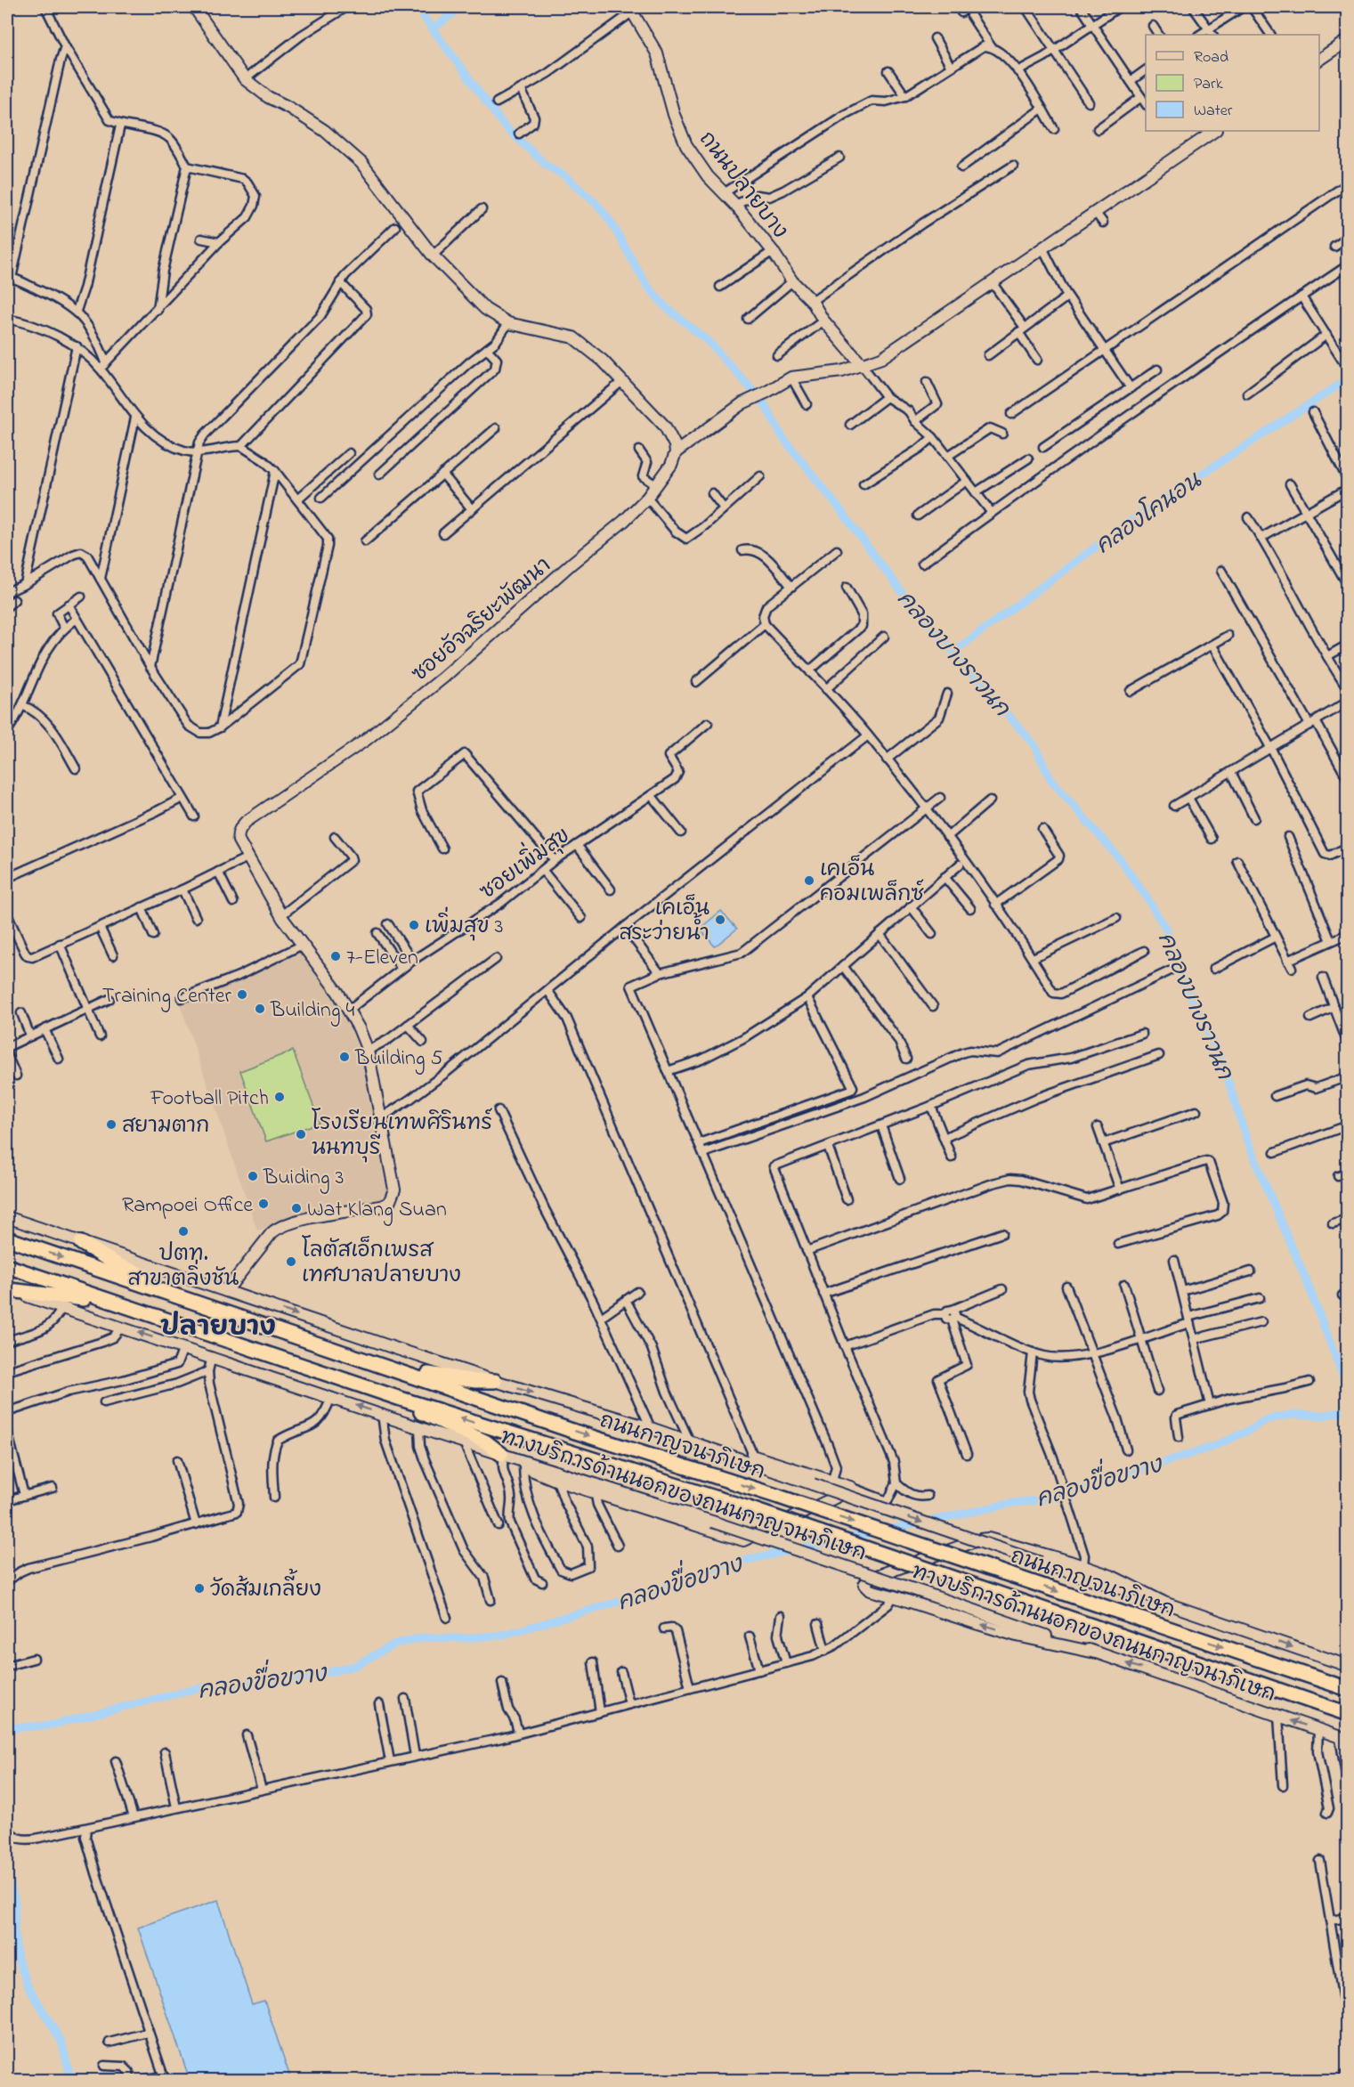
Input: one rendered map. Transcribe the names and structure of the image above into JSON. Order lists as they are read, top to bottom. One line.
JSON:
{"streets":{"highway":["ถนนกาญจนาภิเษก"],"main road":["ถนนปลายบาง","ซอยอัจฉริยะพัฒนา","ทางบริการด้านนอกของถนนกาญจนาภิเษก"],"street":["ซอยเพิ่มสุข"]},"crossings":[["ซอยอัจฉริยะพัฒนา","ซอยเพิ่มสุข"]],"districts":["ปลายบาง"],"water":["คลองโคนอน","คลองบางราวนก","คลองขื่อขวาง"],"places":["เคเอ็น คอมเพล็กซ์","เคเอ็น สระว่ายน้ำ","เพิ่มสุข 3","7-Eleven","Training Center","Building 4","Building 5","Football Pitch","สยามตาก","โรงเรียนเทพศิรินทร์ นนทบุรี","Buiding 3","Rampoei Office","Wat Klang Suan","ปตท. สาขาตลิ่งชัน","โลตัสเอ็กเพรส เทศบาลปลายบาง","วัดส้มเกลี้ยง"],"legend":["Road","Park","Water"]}
